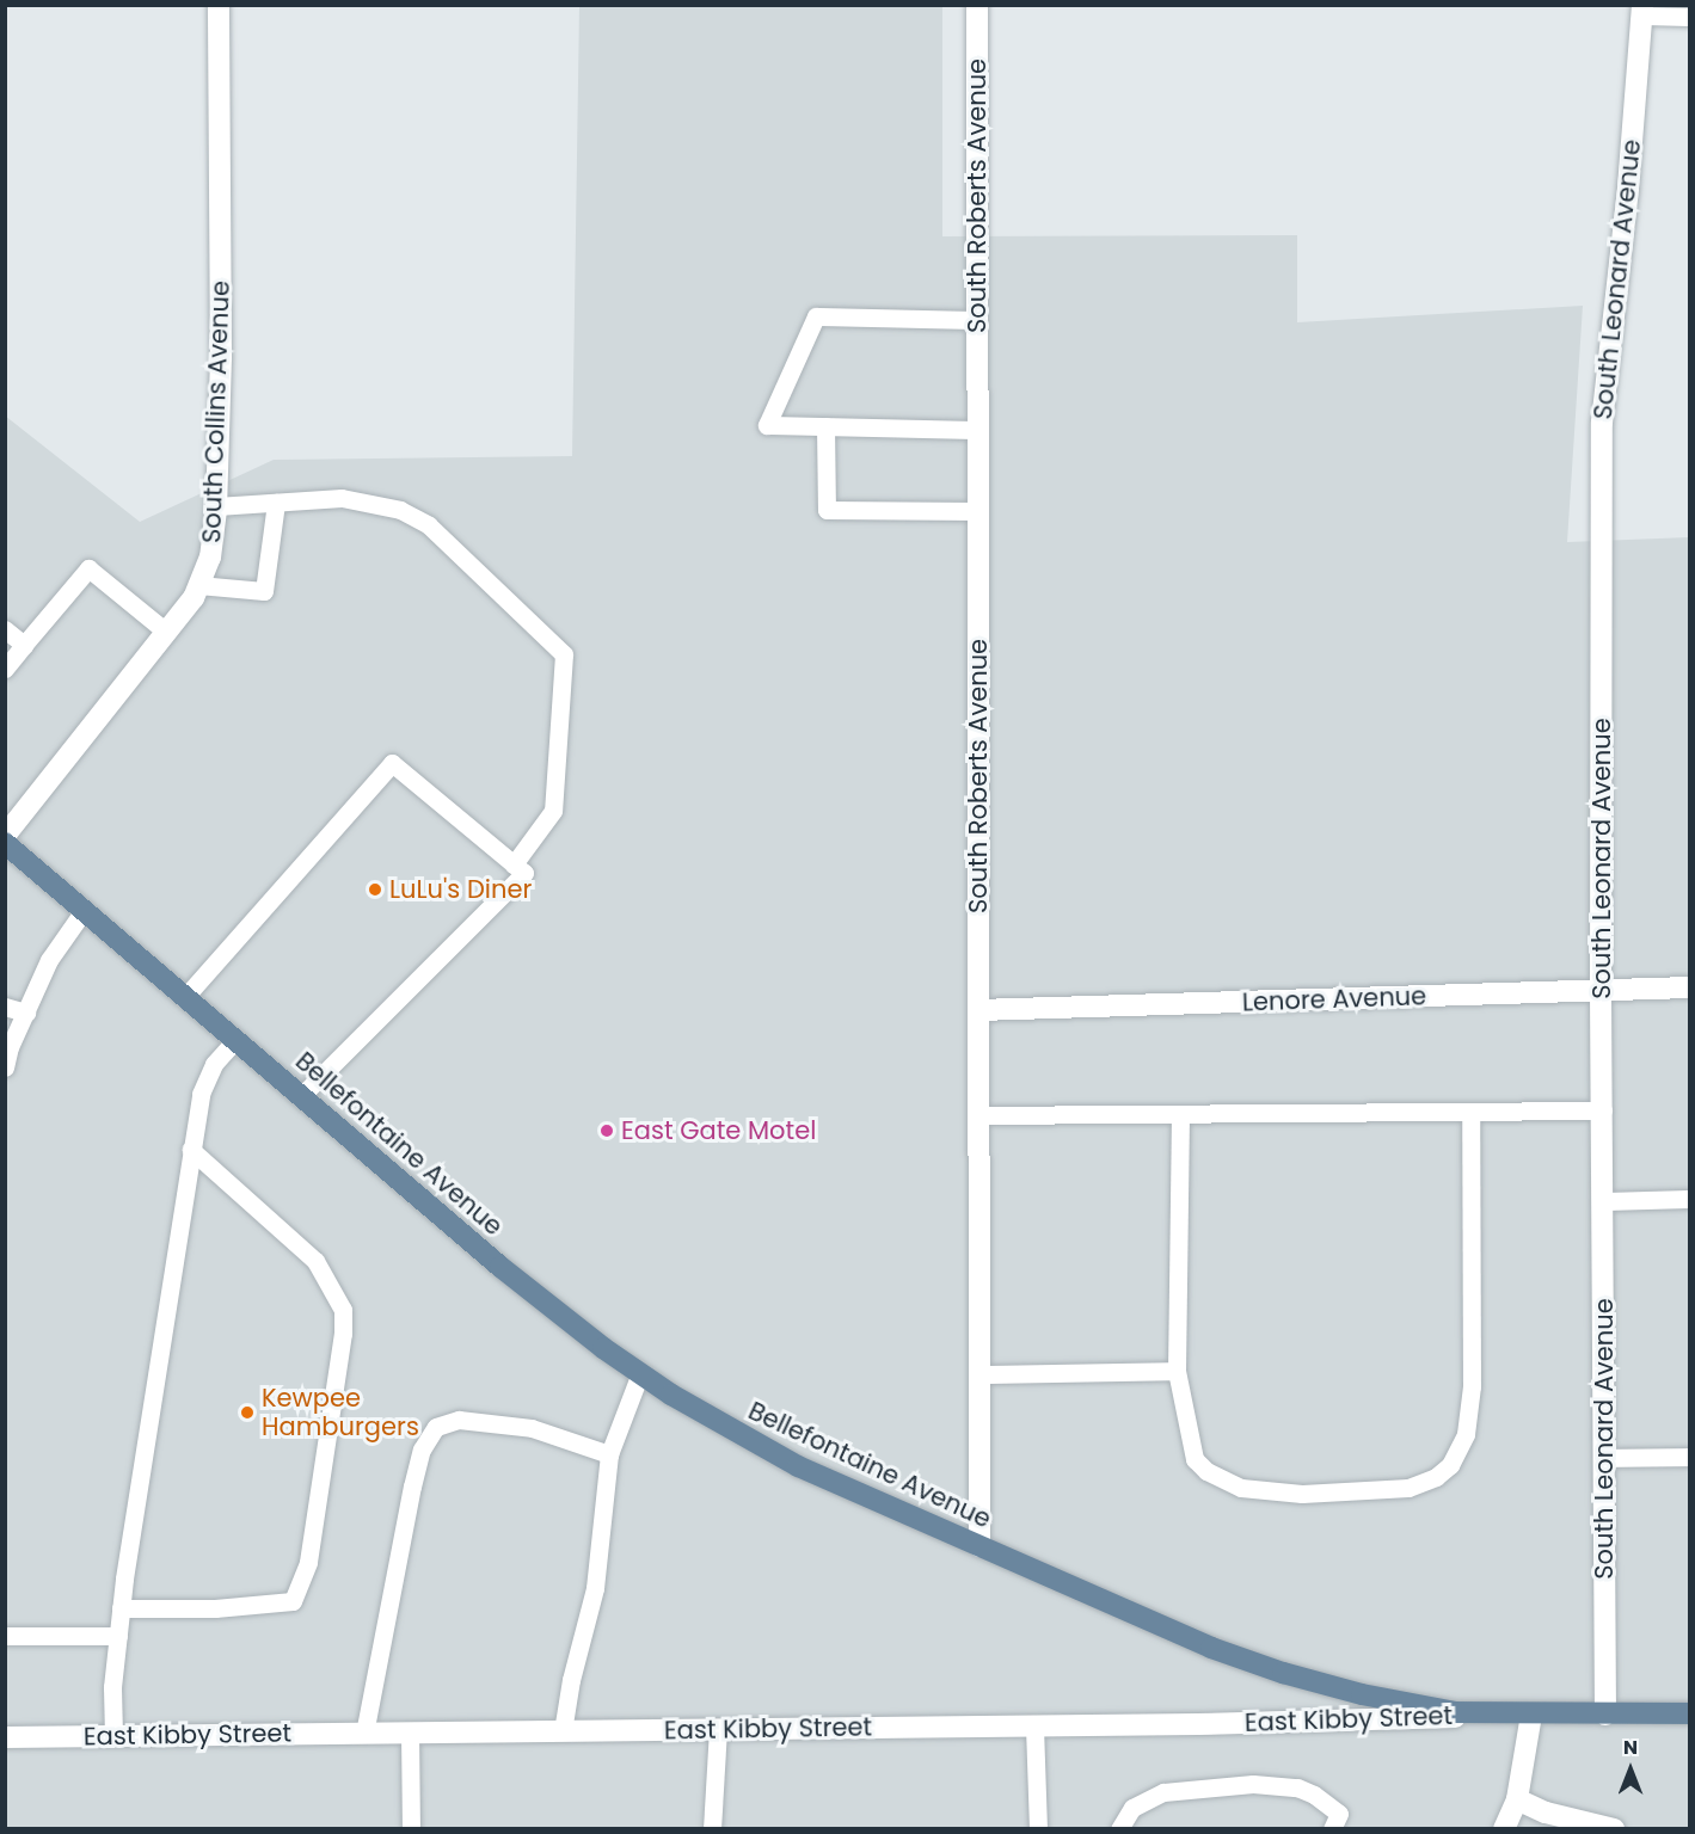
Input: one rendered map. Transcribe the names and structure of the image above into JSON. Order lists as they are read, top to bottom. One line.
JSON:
{"streets":{"main road":["Bellefontaine Avenue"],"street":["South Roberts Avenue","South Leonard Avenue","South Collins Avenue","Lenore Avenue","East Kibby Street"]},"crossings":[["South Roberts Avenue","Lenore Avenue"],["South Roberts Avenue","Bellefontaine Avenue"],["South Leonard Avenue","Lenore Avenue"],["South Leonard Avenue","Bellefontaine Avenue"],["Bellefontaine Avenue","East Kibby Street"]],"places":["LuLu's Diner","East Gate Motel","Kewpee Hamburgers"],"north":"top"}
